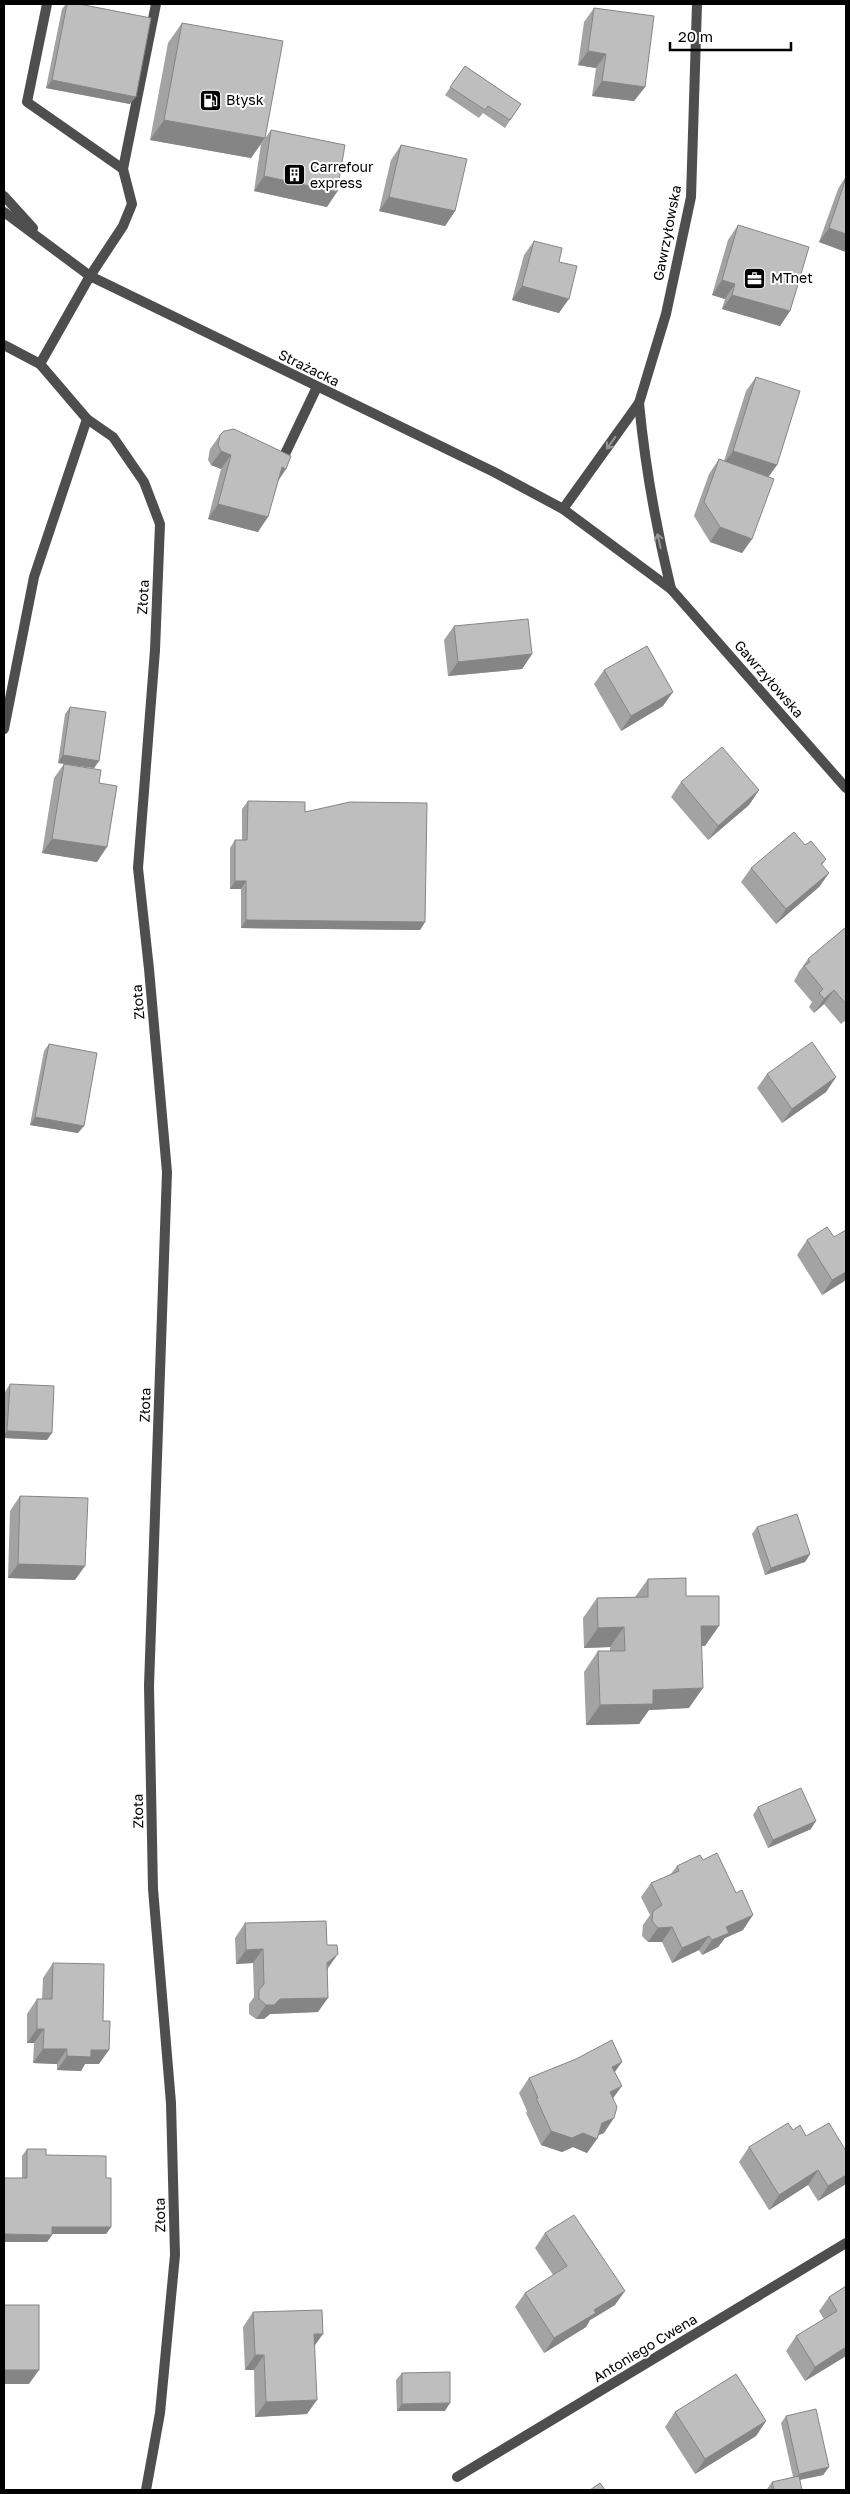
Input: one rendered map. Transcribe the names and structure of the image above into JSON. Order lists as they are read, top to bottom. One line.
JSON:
{"streets":{"street":["Gawrzyłowska","Strażacka","Złota","Antoniego Cwena"]},"crossings":[["Gawrzyłowska","Strażacka"]],"places":{"fuel station":["Błysk"],"building":["Carrefour express"],"office":["MTnet"]},"scale_bar":"20 m"}
